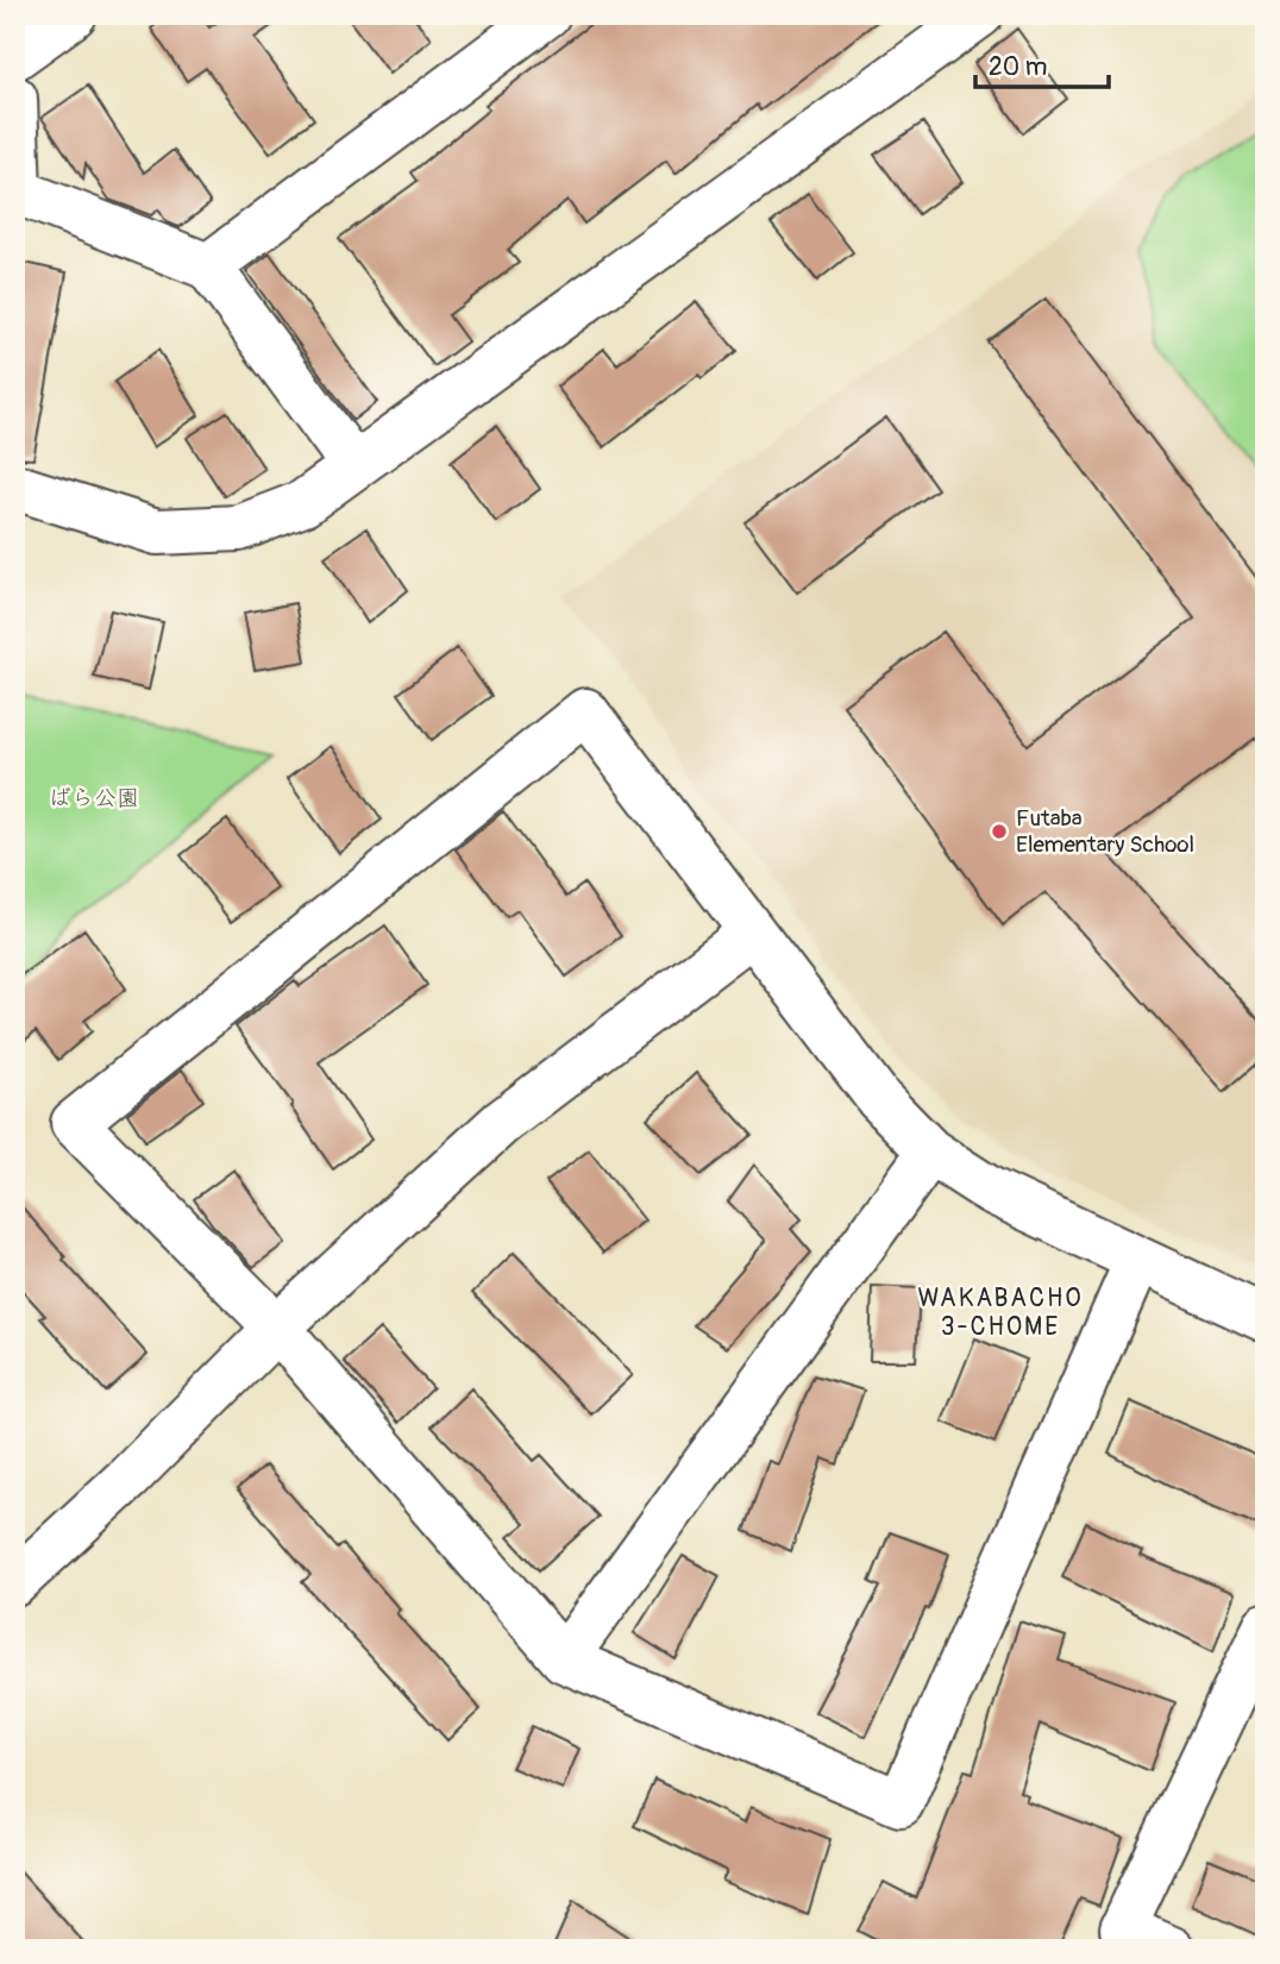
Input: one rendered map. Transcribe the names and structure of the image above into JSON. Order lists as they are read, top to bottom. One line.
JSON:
{"districts":["WAKABACHO 3-CHOME"],"parks":["ばら公園"],"places":["Futaba Elementary School"],"scale_bar":"20 m"}
